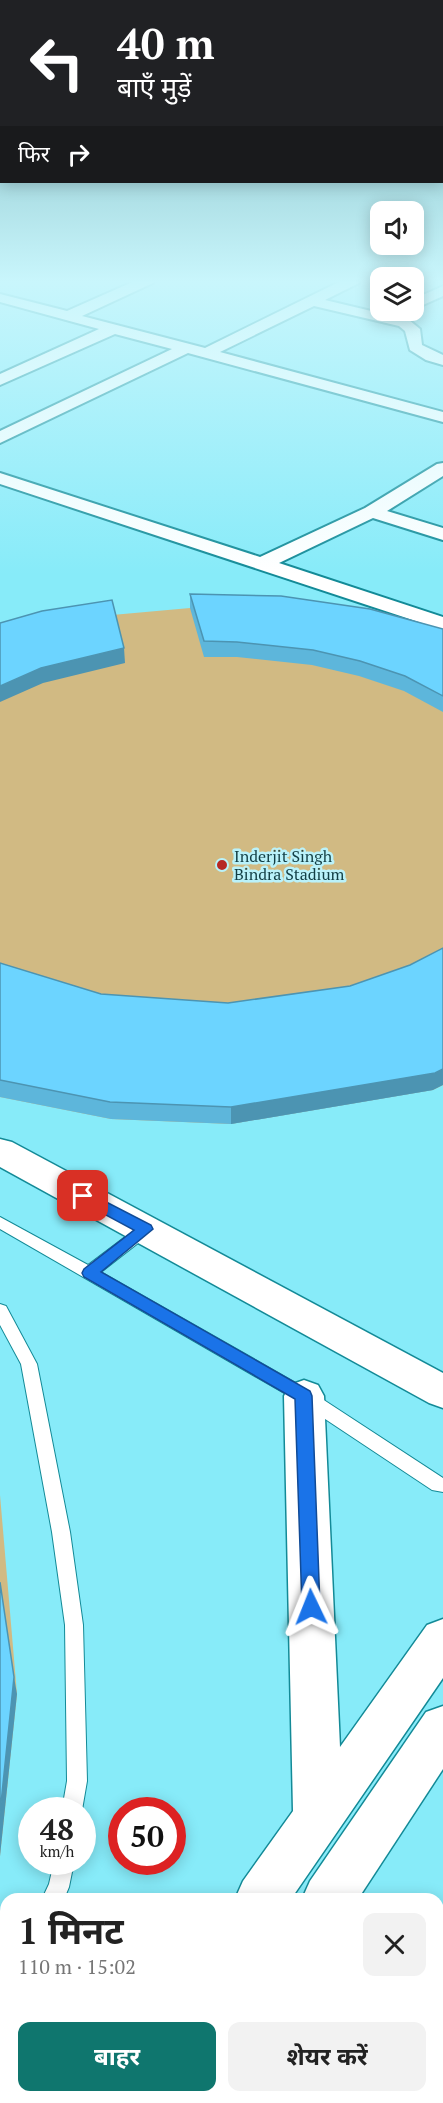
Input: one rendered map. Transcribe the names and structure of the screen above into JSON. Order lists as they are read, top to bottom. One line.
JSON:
{"places":["Inderjit Singh Bindra Stadium"],"page":{"turn":["40 m","बाएँ मुड़ें"],"then":"फिर","speed":"48 km/h","limit":"50","heading":["1 मिनट","110 m · 15:02"],"buttons":["बाहर","शेयर करें"]}}
